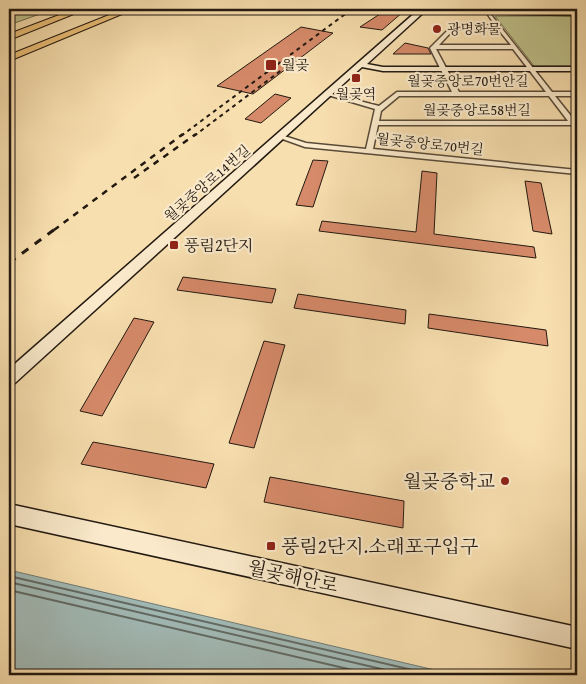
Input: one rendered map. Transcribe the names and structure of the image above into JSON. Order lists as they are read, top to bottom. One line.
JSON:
{"streets":{"street":["월곶중앙로70번안길","월곶중앙로58번길","월곶중앙로70번길","월곶중앙로14번길","월곶해안로"]},"crossings":[["월곶중앙로70번길","월곶중앙로14번길"]],"places":{"other":["광명화물","월곶중학교"],"transit":["월곶","월곶역","풍림2단지","풍림2단지.소래포구입구"]}}
